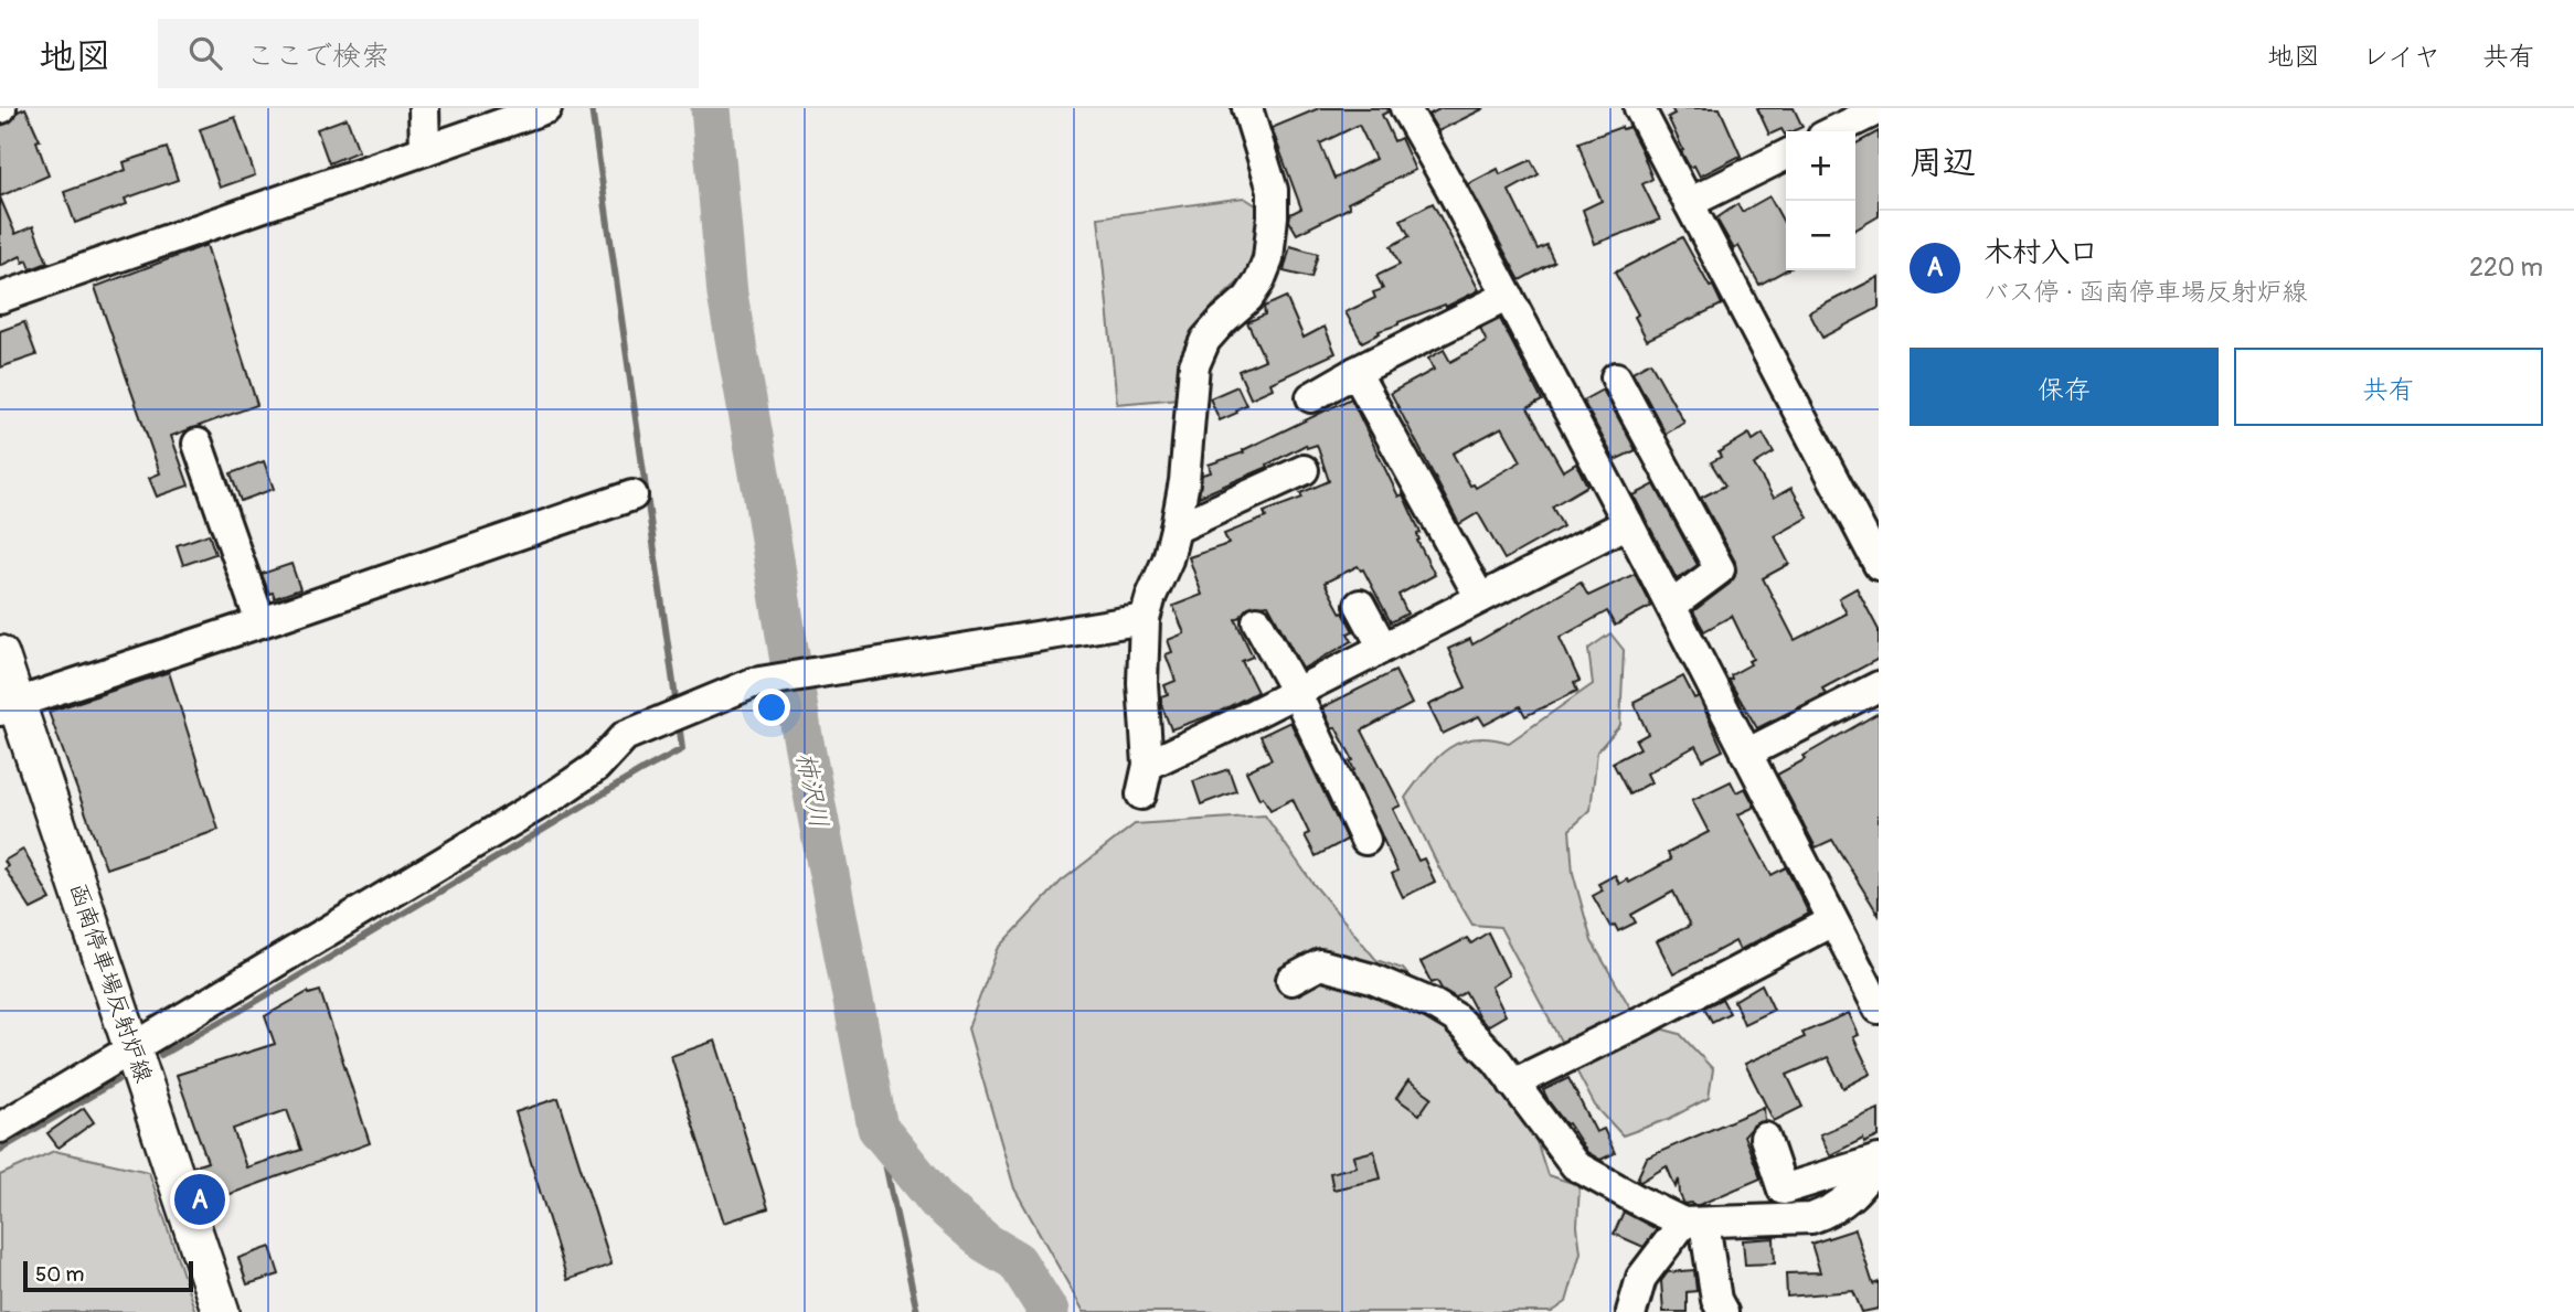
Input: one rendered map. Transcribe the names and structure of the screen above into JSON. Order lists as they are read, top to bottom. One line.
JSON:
{"streets":{"main road":["函南停車場反射炉線"]},"water":["柿沢川"],"scale_bar":"50 m","page":{"header":"地図","search":"ここで検索","nav":["地図","レイヤ","共有"],"heading":"周辺","map_buttons":["+","−"],"list":[{"mark":"A","name":"木村入口","note":"バス停 · 函南停車場反射炉線","value":"220 m"}],"buttons":["保存","共有"],"pins":"A","scale":"50 m"}}
